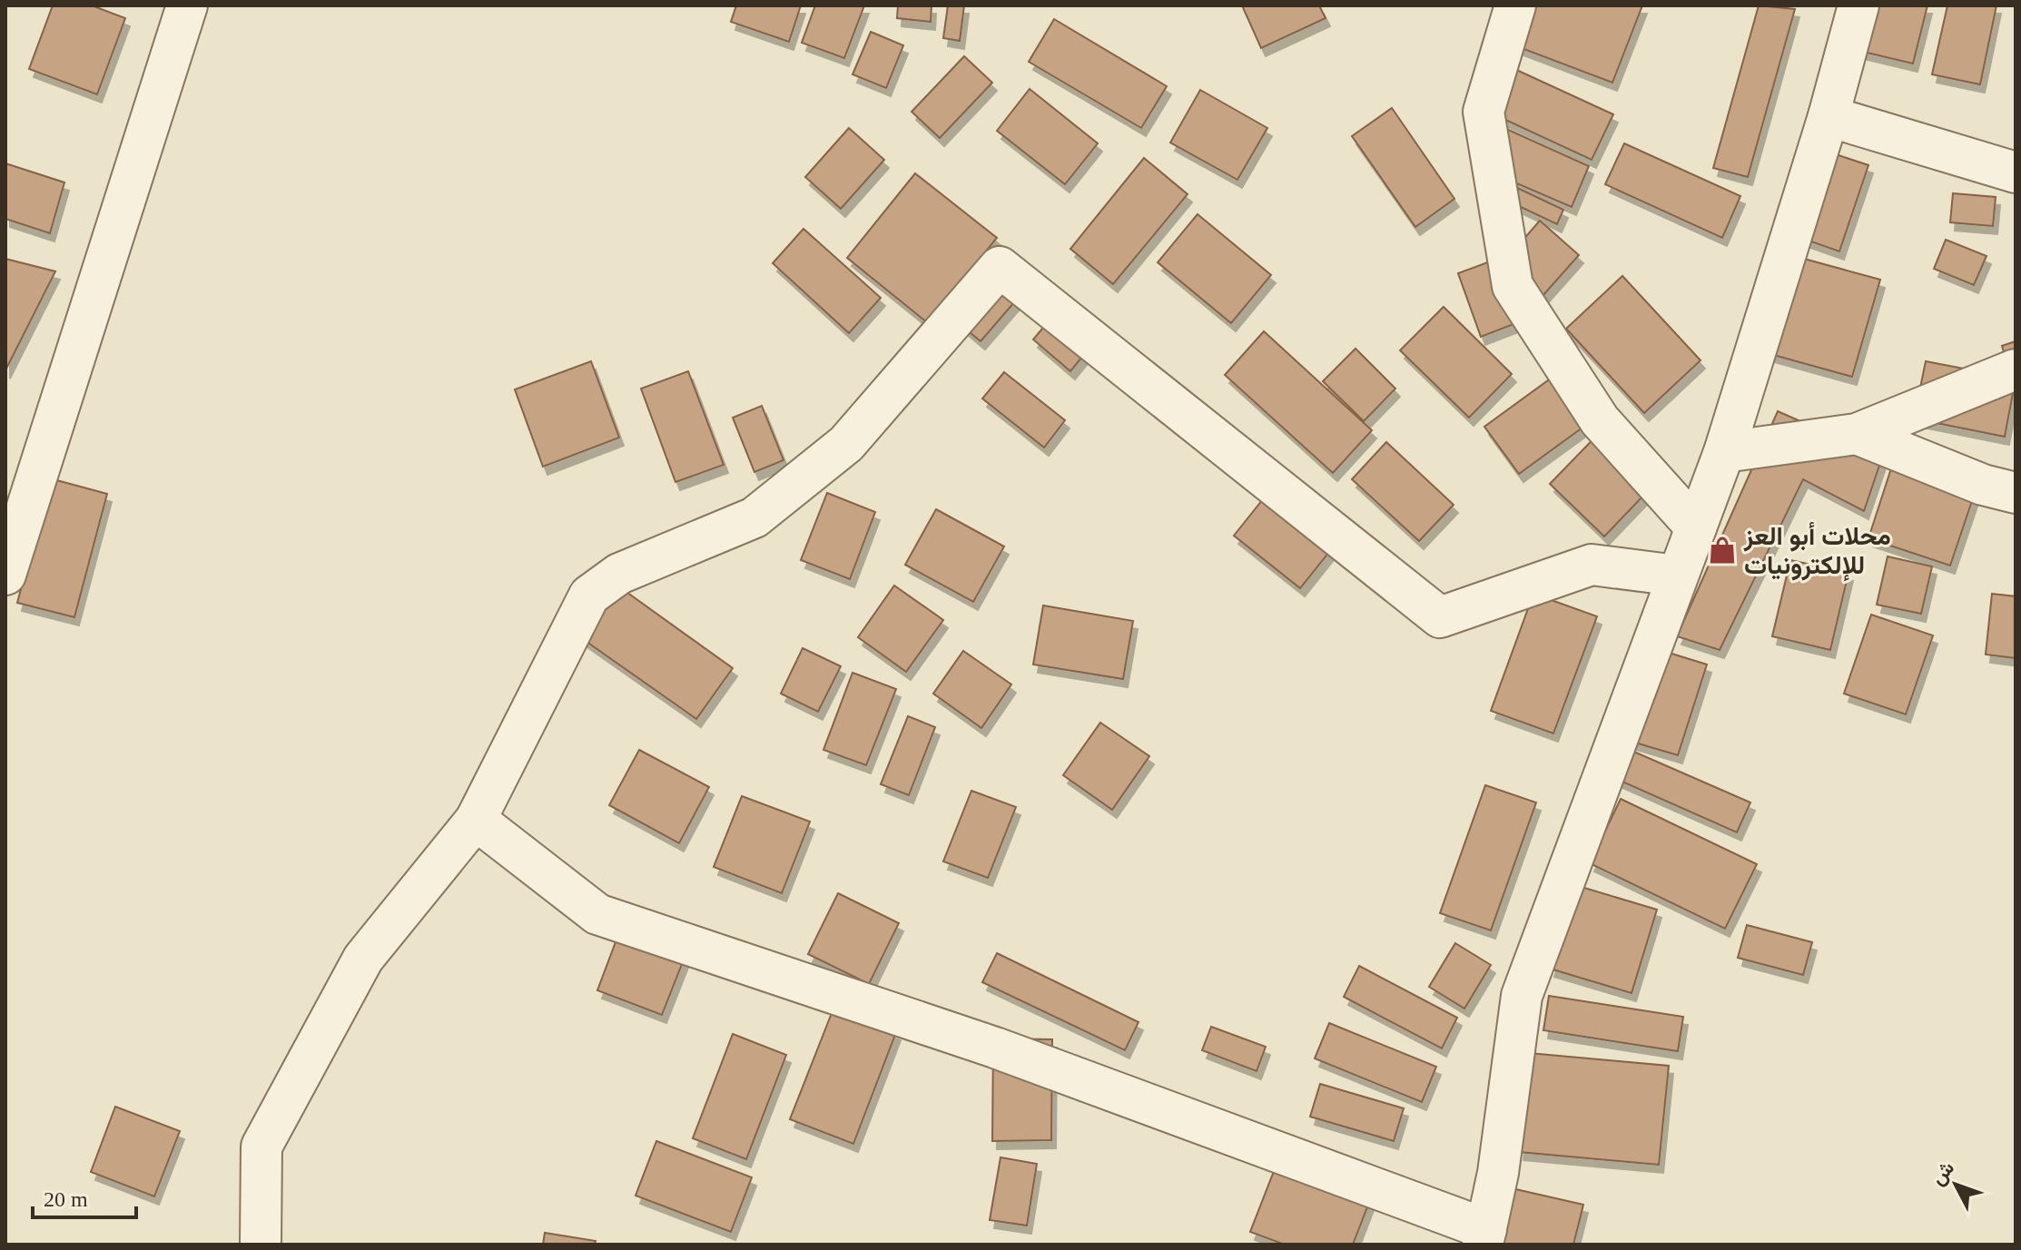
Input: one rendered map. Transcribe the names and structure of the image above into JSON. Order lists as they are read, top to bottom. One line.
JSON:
{"places":{"shop":["محلات أبو العز للإلكترونيات"]},"scale_bar":"20 m","north":"top left"}
